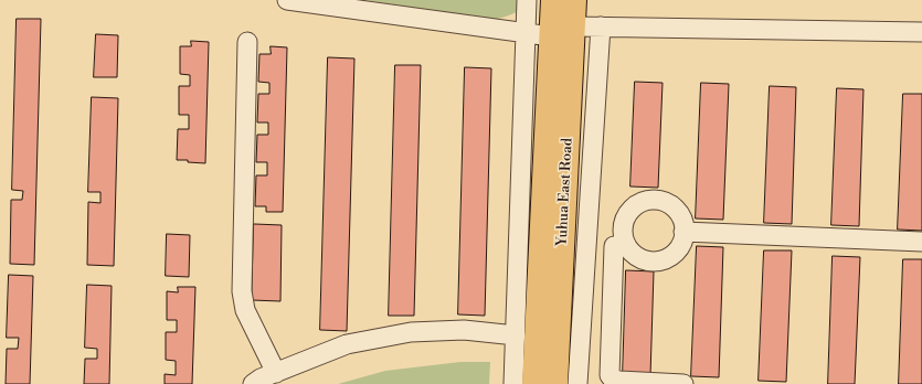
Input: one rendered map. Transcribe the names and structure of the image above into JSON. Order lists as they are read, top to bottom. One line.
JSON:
{"streets":{"main road":["Yuhua East Road"]}}
